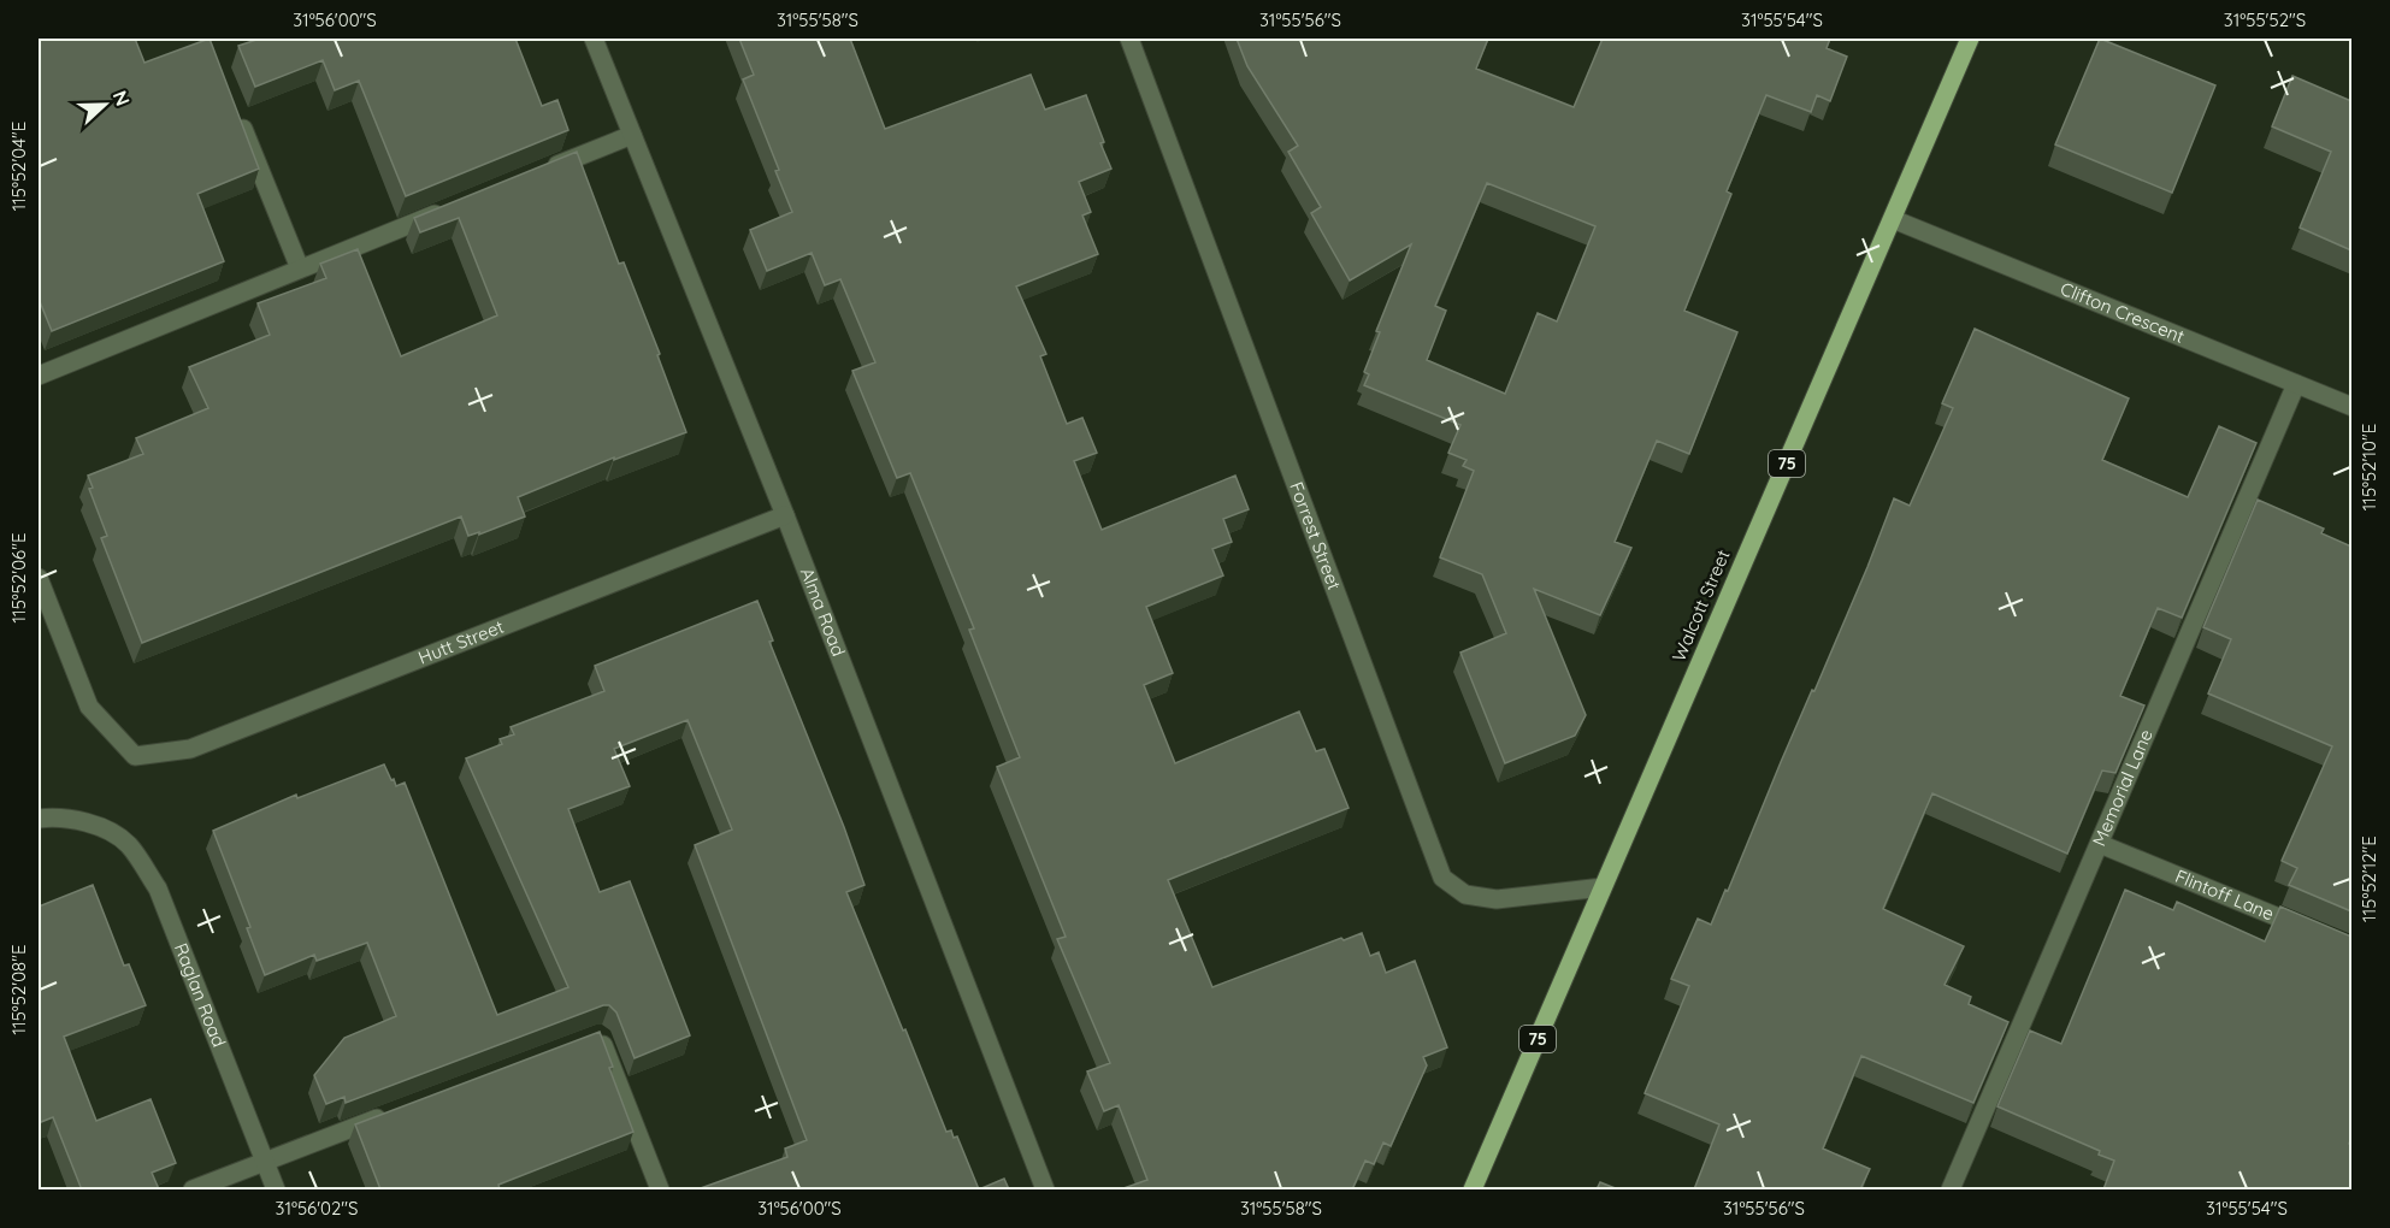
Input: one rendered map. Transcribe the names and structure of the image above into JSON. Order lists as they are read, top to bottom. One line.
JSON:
{"streets":{"main road":["75","Walcott Street"],"street":["Clifton Crescent","Forrest Street","Alma Road","Hutt Street","Memorial Lane","Flintoff Lane","Raglan Road"]},"crossings":[["Clifton Crescent","Walcott Street"],["Clifton Crescent","Memorial Lane"],["Forrest Street","Walcott Street"],["Alma Road","Hutt Street"],["Memorial Lane","Flintoff Lane"]],"north":"right","coordinates":["31°56'00\"S","31°55'58\"S","31°55'56\"S","31°55'54\"S","31°55'52\"S","115°52'04\"E","115°52'10\"E","115°52'06\"E","115°52'12\"E","115°52'08\"E","31°56'02\"S"]}
